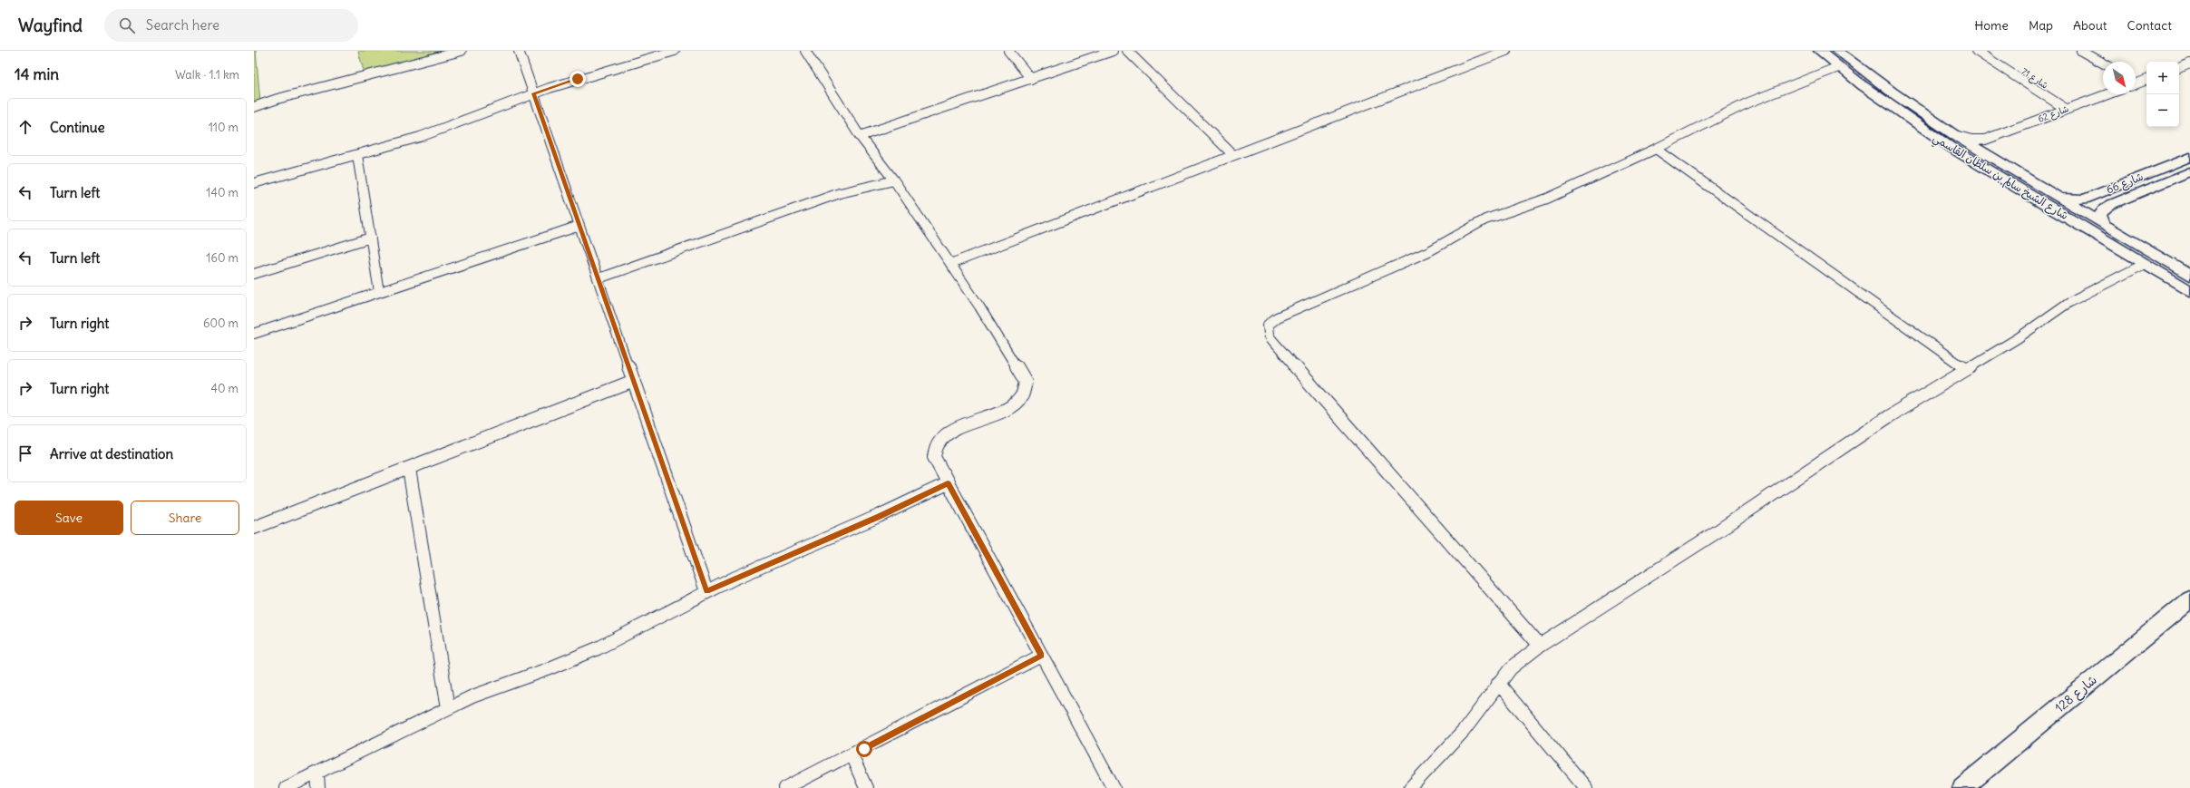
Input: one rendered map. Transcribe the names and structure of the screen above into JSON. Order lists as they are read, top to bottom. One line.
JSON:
{"streets":{"street":["شارع 71","شارع 62","شارع الشيخ سالم بن سلطان القاسمي","شارع 66","شارع 128"]},"crossings":[["شارع 71","شارع 62"],["شارع 62","شارع الشيخ سالم بن سلطان القاسمي"],["شارع الشيخ سالم بن سلطان القاسمي","شارع 66"]],"north":"bottom right","page":{"header":"Wayfind","search":"Search here","nav":["Home","Map","About","Contact"],"heading":["14 min","Walk · 1.1 km"],"map_buttons":["+","−"],"list":[["Continue","110 m"],["Turn left","140 m"],["Turn left","160 m"],["Turn right","600 m"],["Turn right","40 m"],"Arrive at destination"],"buttons":["Save","Share"]}}
